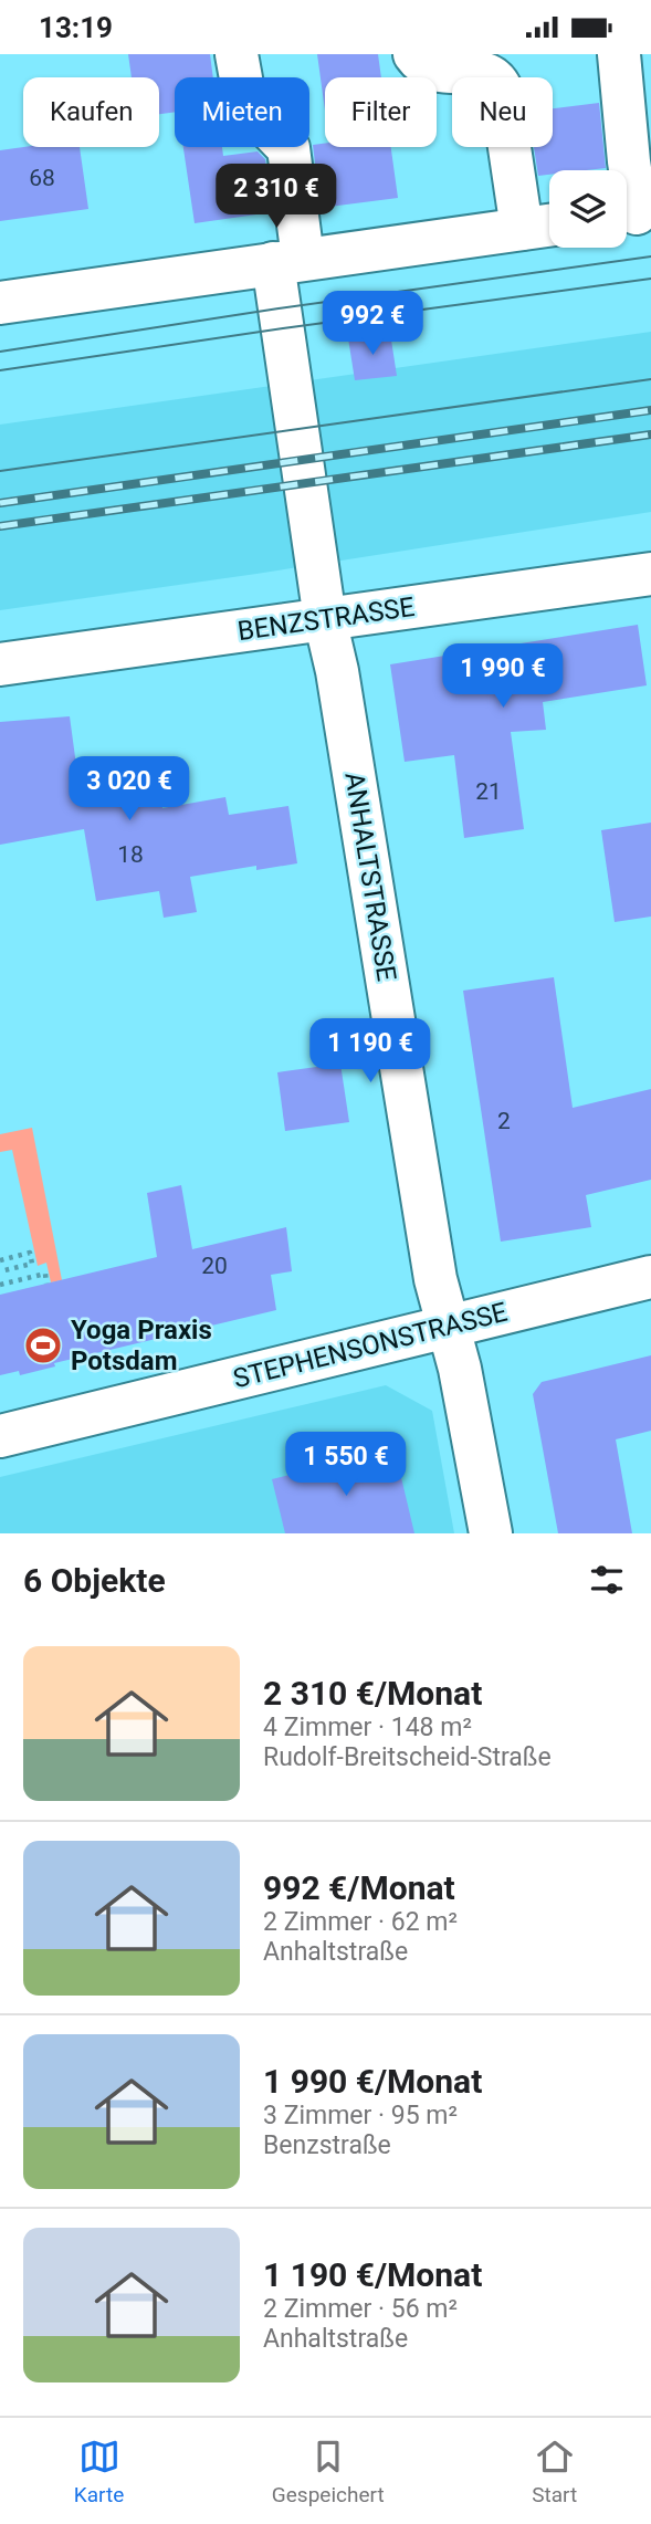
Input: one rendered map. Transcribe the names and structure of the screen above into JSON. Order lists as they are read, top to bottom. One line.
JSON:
{"streets":{"street":["BENZSTRASSE","ANHALTSTRASSE","STEPHENSONSTRASSE"]},"crossings":[["BENZSTRASSE","ANHALTSTRASSE"],["ANHALTSTRASSE","STEPHENSONSTRASSE"]],"places":{"sports":["Yoga Praxis Potsdam"]},"house_numbers":["68","21","18","2","20"],"page":{"status":"13:19","chip":["Kaufen","Mieten","Filter","Neu"],"price":["2 310 €","992 €","1 990 €","3 020 €","1 190 €","1 550 €"],"heading":"6 Objekte","list":[{"name":"2 310 €/Monat","note":"4 Zimmer · 148 m² · Rudolf-Breitscheid-Straße"},{"name":"992 €/Monat","note":"2 Zimmer · 62 m² · Anhaltstraße"},{"name":"1 990 €/Monat","note":"3 Zimmer · 95 m² · Benzstraße"},{"name":"1 190 €/Monat","note":"2 Zimmer · 56 m² · Anhaltstraße"}],"tabs":["Karte","Gespeichert","Start"]}}
